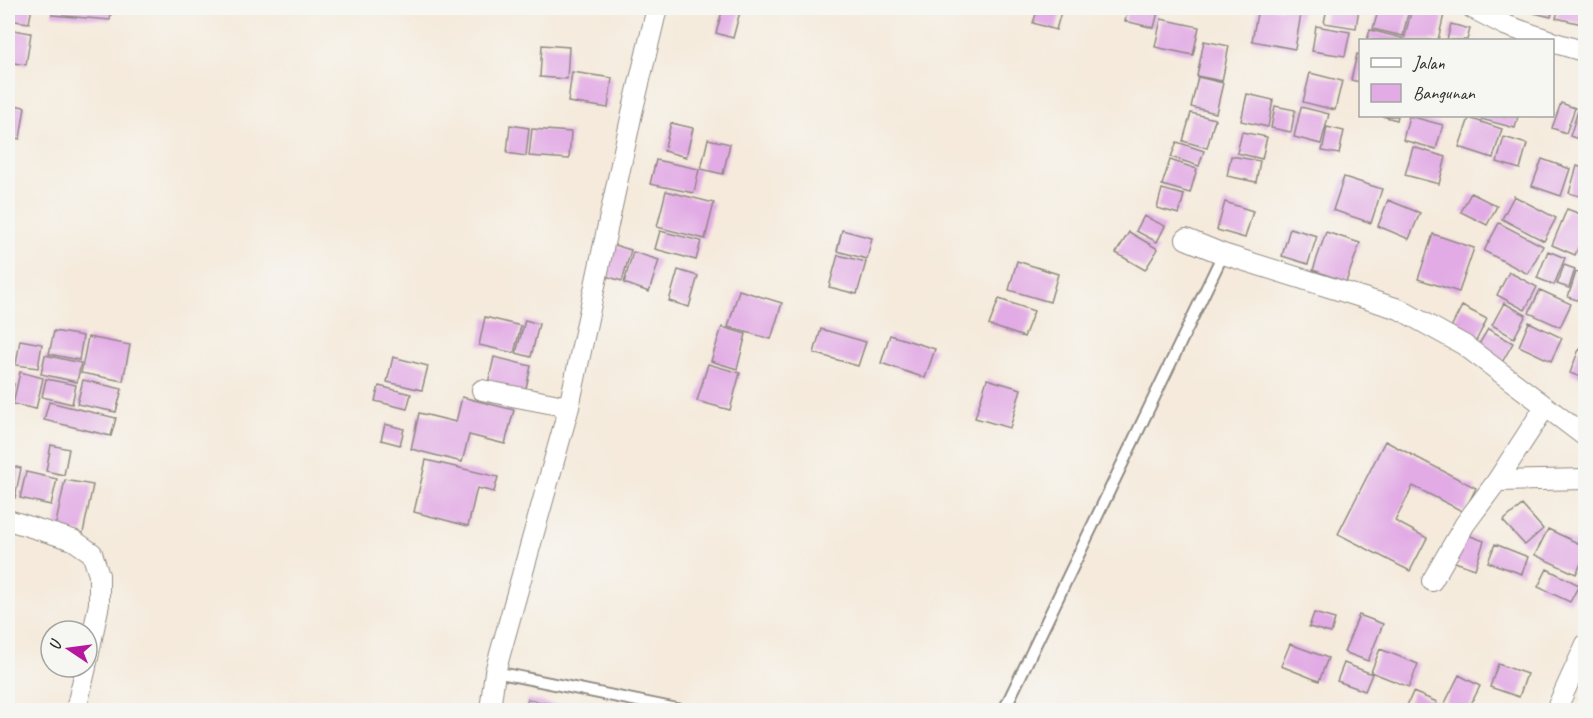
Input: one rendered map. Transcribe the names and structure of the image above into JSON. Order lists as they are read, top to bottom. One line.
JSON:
{"legend":["Jalan","Bangunan"],"north":"left"}
